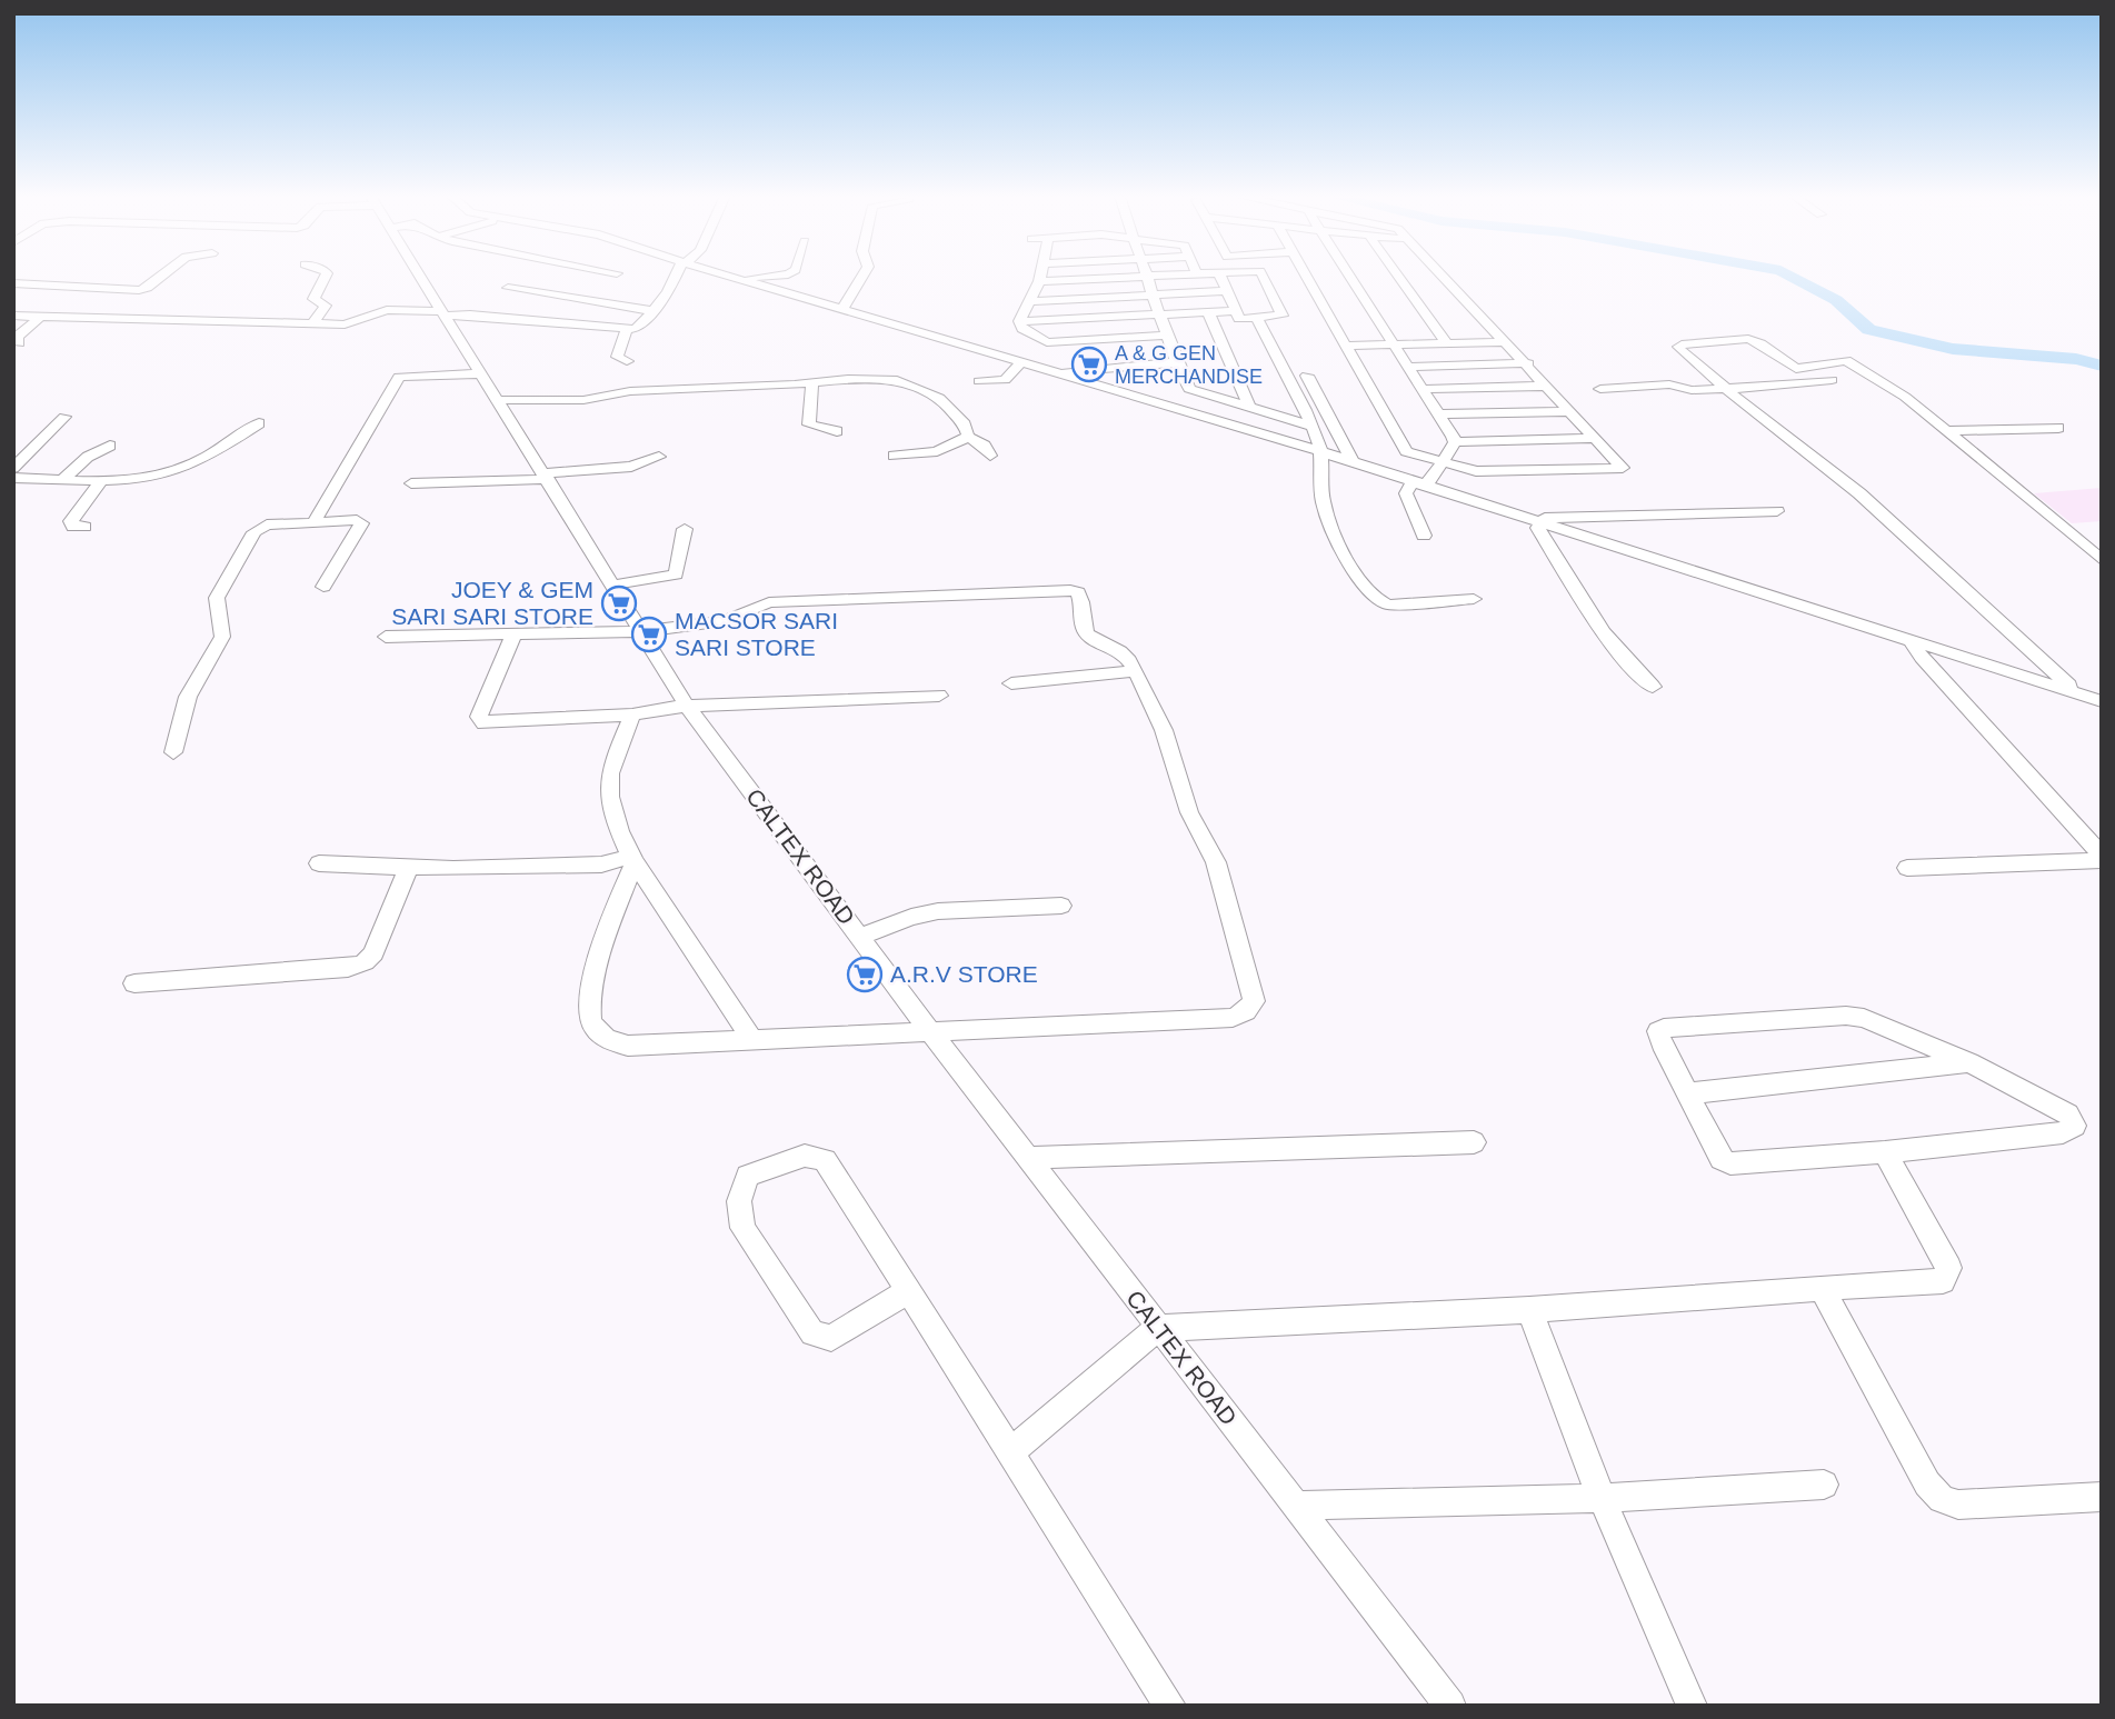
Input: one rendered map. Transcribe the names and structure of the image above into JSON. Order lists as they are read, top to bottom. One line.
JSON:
{"streets":{"street":["CALTEX ROAD"]},"places":{"supermarket":["A & G GEN MERCHANDISE","JOEY & GEM SARI SARI STORE","MACSOR SARI SARI STORE","A.R.V STORE"]}}
